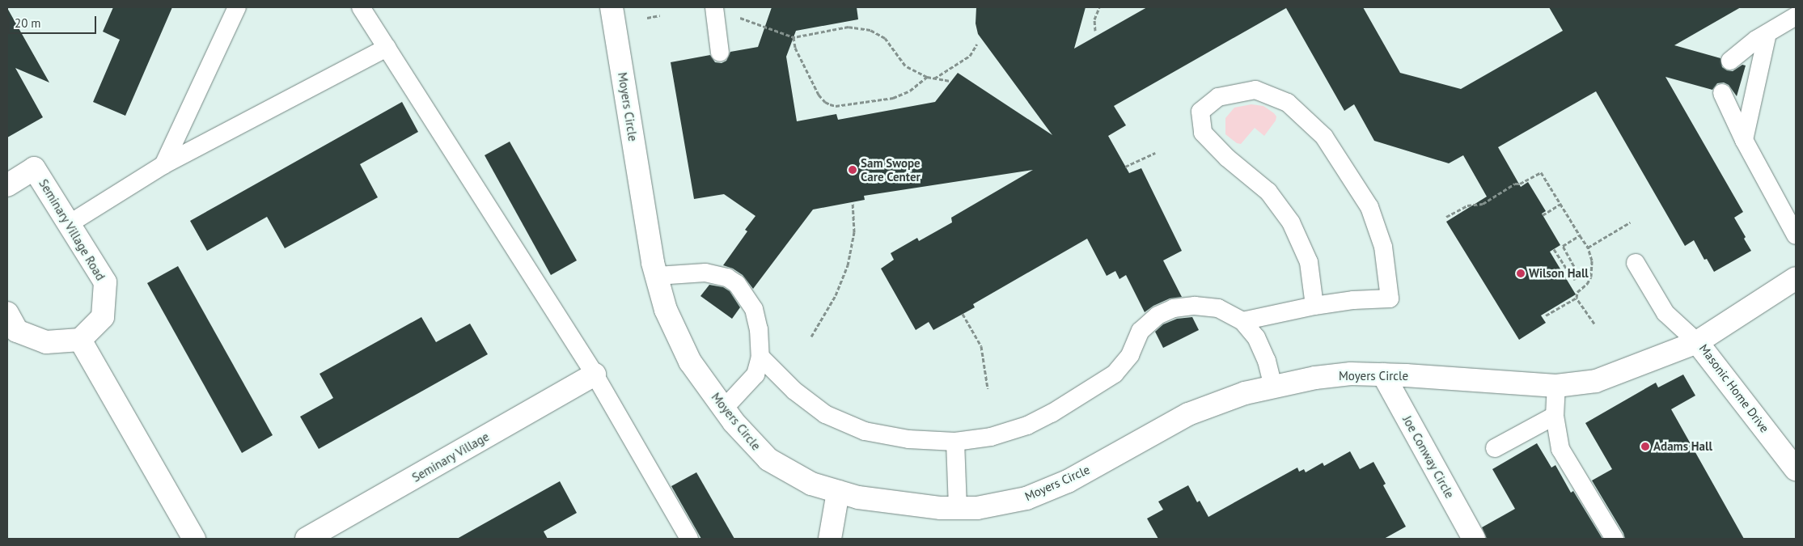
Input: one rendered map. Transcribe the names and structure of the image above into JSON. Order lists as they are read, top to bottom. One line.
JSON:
{"streets":{"street":["Moyers Circle","Seminary Village Road","Masonic Home Drive","Seminary Village","Joe Conway Circle"]},"crossings":[["Moyers Circle","Masonic Home Drive"],["Moyers Circle","Joe Conway Circle"]],"places":["Sam Swope Care Center","Wilson Hall","Adams Hall"],"scale_bar":"20 m"}
